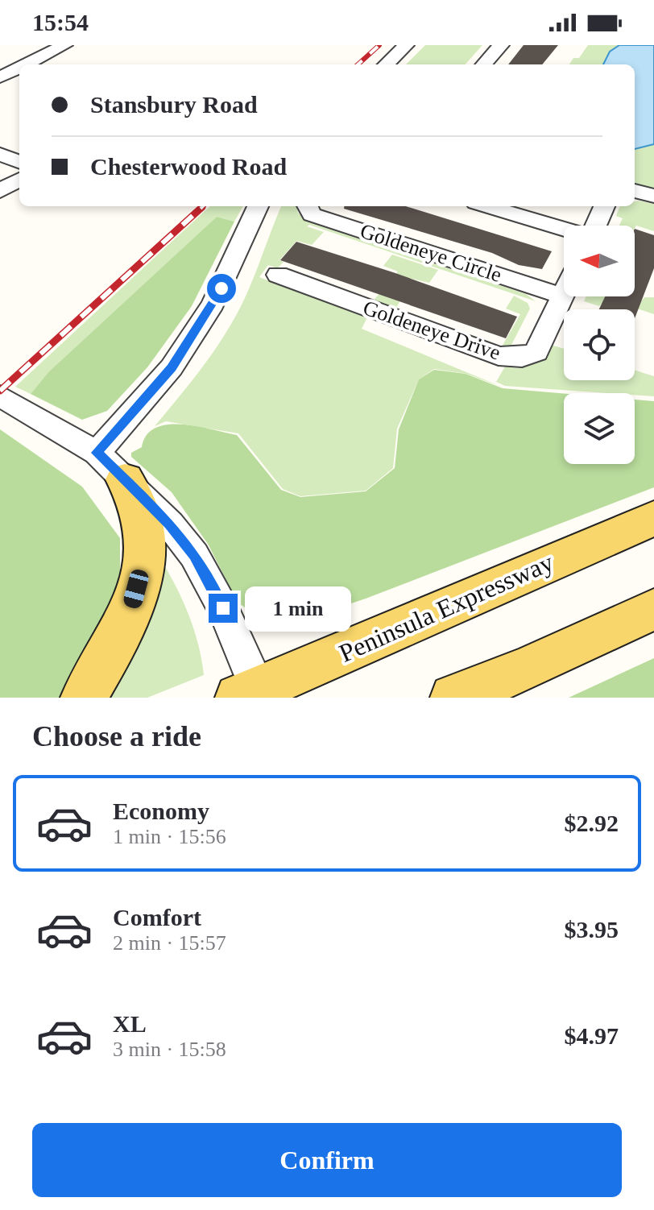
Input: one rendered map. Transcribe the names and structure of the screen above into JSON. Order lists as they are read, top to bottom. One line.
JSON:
{"streets":{"main road":["Peninsula Expressway"],"street":["Goldeneye Circle","Goldeneye Drive"]},"crossings":[["Goldeneye Circle","Goldeneye Drive"]],"north":"left","page":{"status":"15:54","banner":["Stansbury Road","Chesterwood Road"],"bubble":"1 min","heading":"Choose a ride","list":[{"name":"Economy","note":"1 min · 15:56","value":"$2.92"},{"name":"Comfort","note":"2 min · 15:57","value":"$3.95"},{"name":"XL","note":"3 min · 15:58","value":"$4.97"}],"buttons":"Confirm"}}
